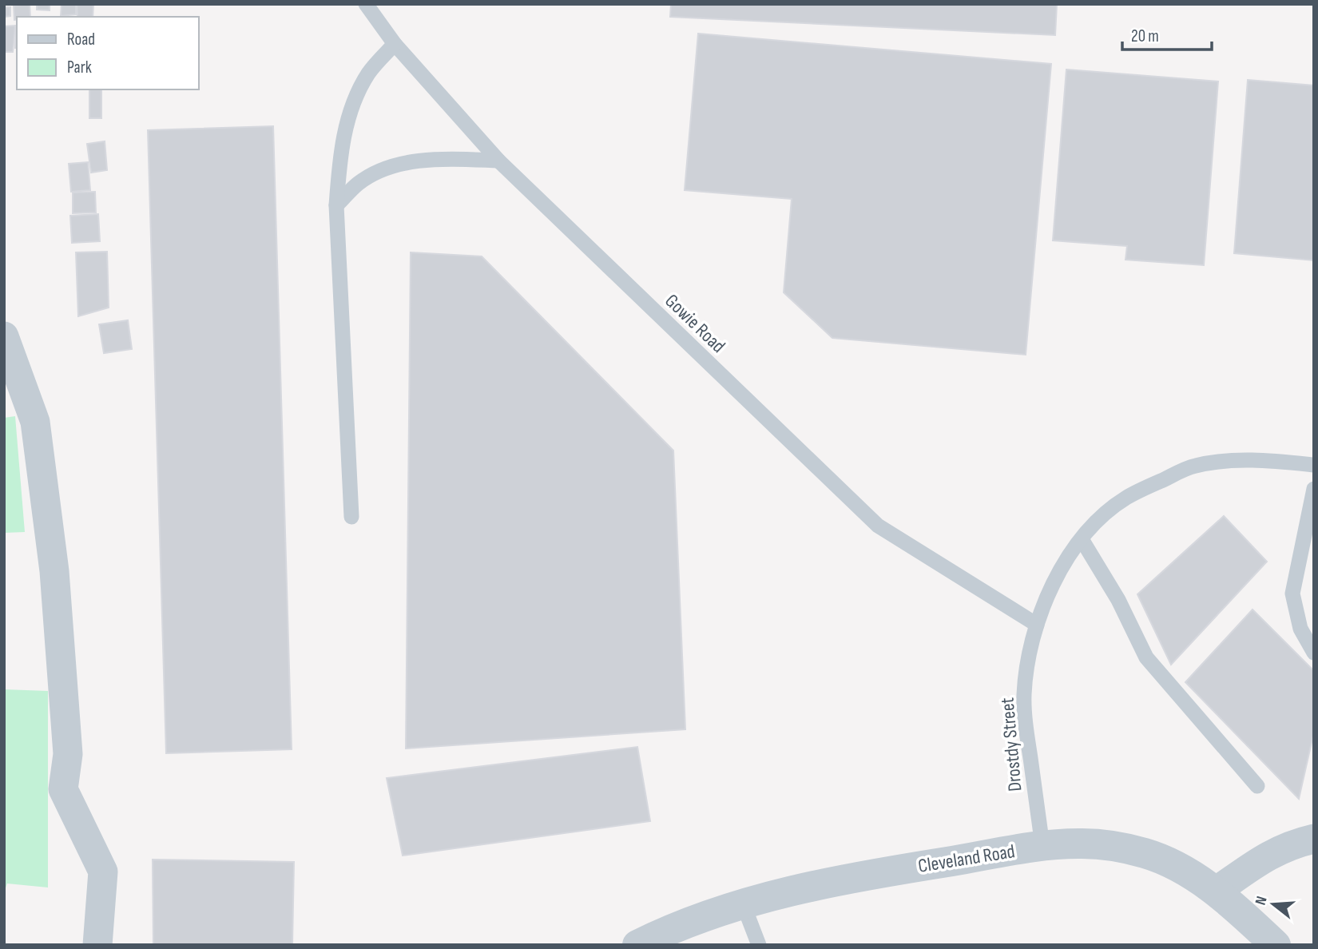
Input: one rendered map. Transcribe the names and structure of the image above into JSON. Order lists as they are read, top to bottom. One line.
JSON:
{"streets":{"street":["Cleveland Road"],"lane":["Gowie Road","Drostdy Street"]},"crossings":[["Gowie Road","Drostdy Street"],["Drostdy Street","Cleveland Road"]],"legend":["Road","Park"],"scale_bar":"20 m","north":"left"}
